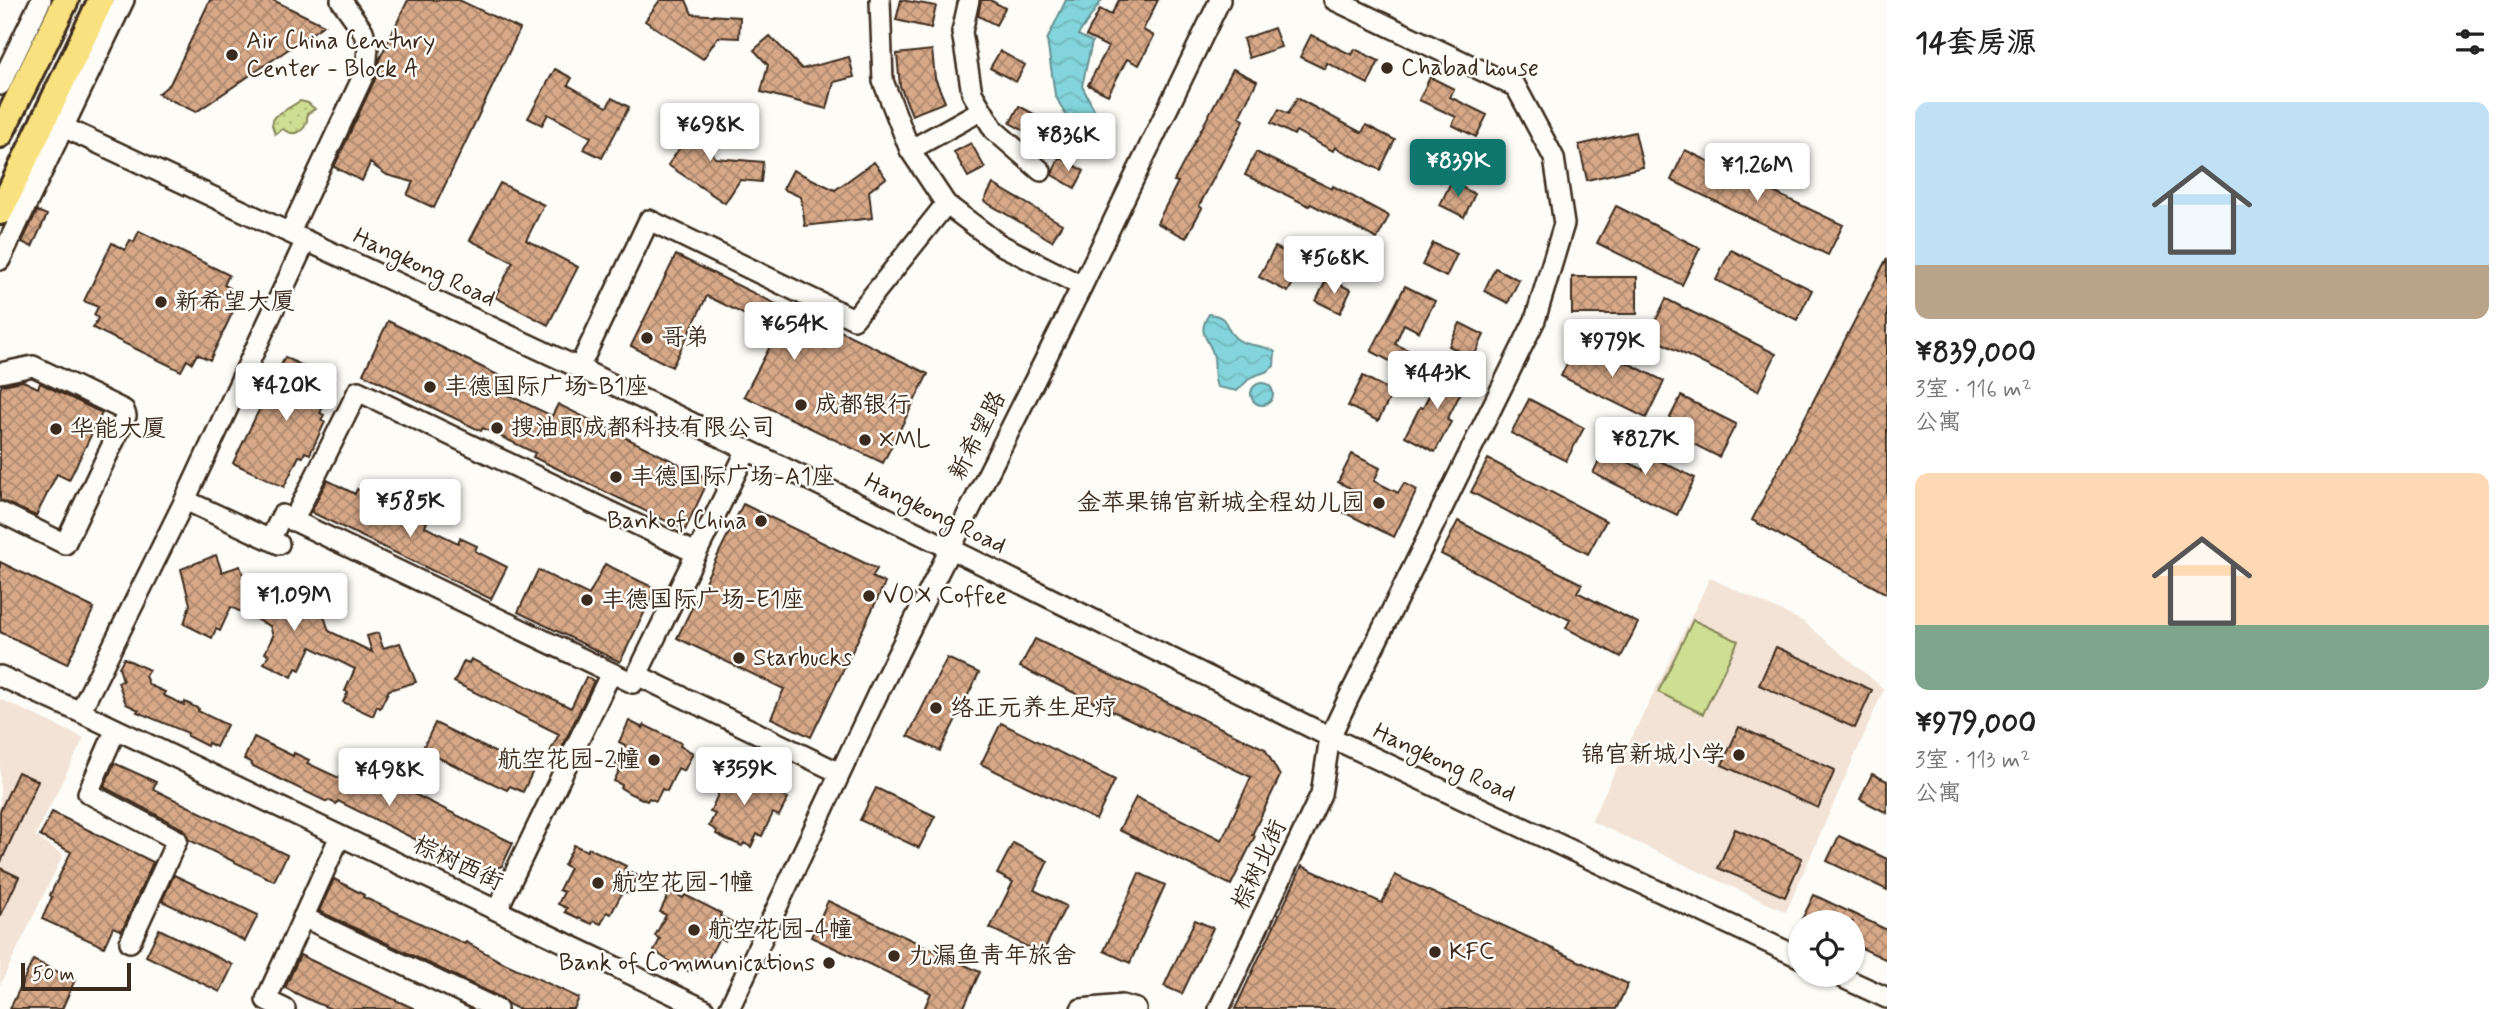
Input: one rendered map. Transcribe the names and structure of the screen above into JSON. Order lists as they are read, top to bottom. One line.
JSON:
{"streets":{"street":["Hangkong Road","新希望路","棕树西街","棕树北街"]},"crossings":[["Hangkong Road","新希望路"],["Hangkong Road","棕树北街"]],"places":["Air China Century Center - Block A","Chabad house","新希望大厦","哥弟","丰德国际广场-B1座","成都银行","搜油郎成都科技有限公司","华能大厦","XML","丰德国际广场-A1座","金苹果锦官新城全程幼儿园","Bank of China","VOX Coffee","丰德国际广场-E1座","Starbucks","络正元养生足疗","锦官新城小学","航空花园-2幢","航空花园-1幢","航空花园-4幢","KFC","九漏鱼青年旅舍","Bank of Communications"],"scale_bar":"50 m","page":{"heading":"14套房源","list":[{"name":"¥839,000","note":"3室 · 116 m² · 公寓"},{"name":"¥979,000","note":"3室 · 113 m² · 公寓"}],"price":["¥698K","¥836K","¥839K","¥1.26M","¥568K","¥654K","¥979K","¥443K","¥420K","¥827K","¥585K","¥1.09M","¥359K","¥498K"],"scale":"50 m"}}
